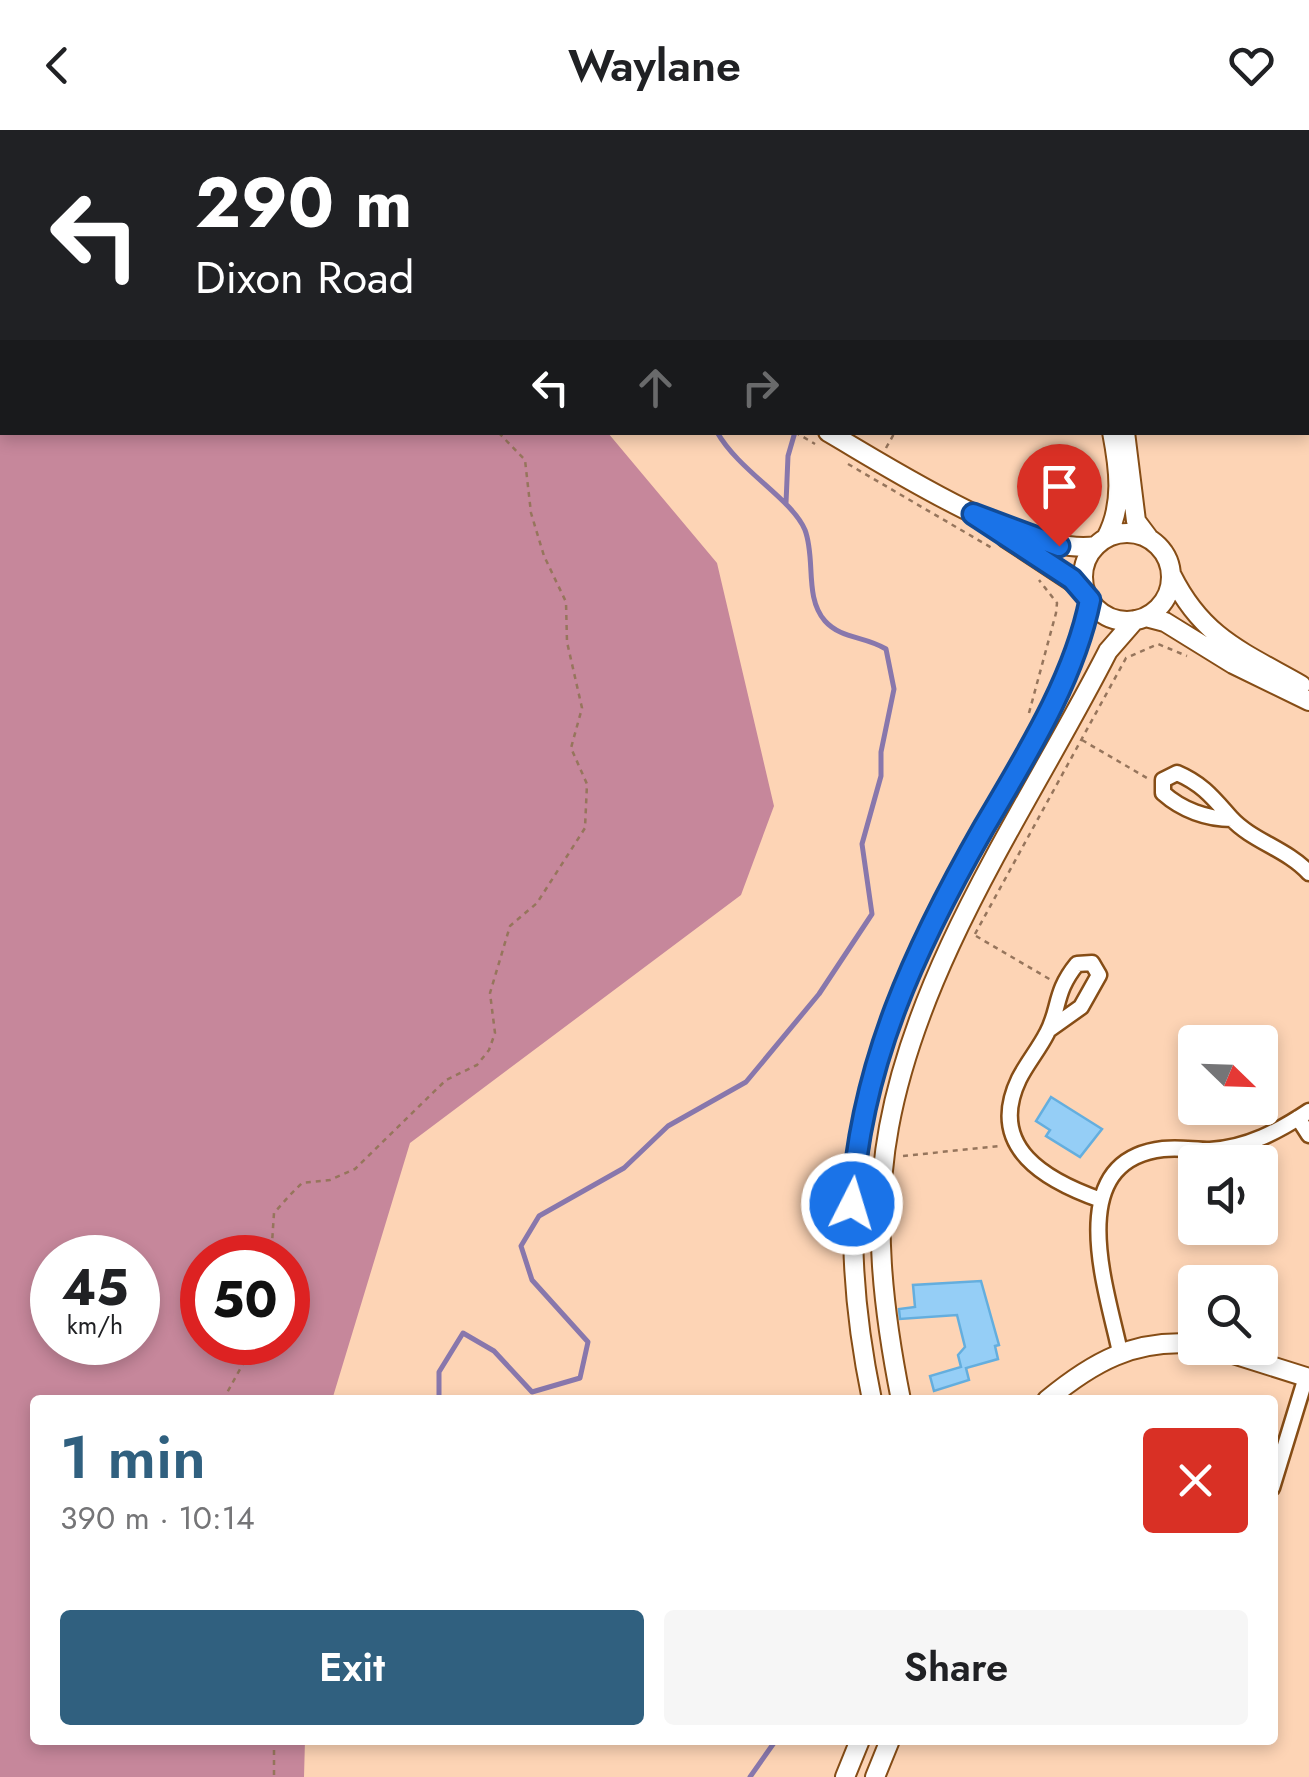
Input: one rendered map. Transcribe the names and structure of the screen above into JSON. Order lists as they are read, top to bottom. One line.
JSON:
{"north":"bottom right","page":{"header":"Waylane","turn":["290 m","Dixon Road"],"speed":"45 km/h","limit":"50","heading":["1 min","390 m · 10:14"],"buttons":["Exit","Share"]}}
